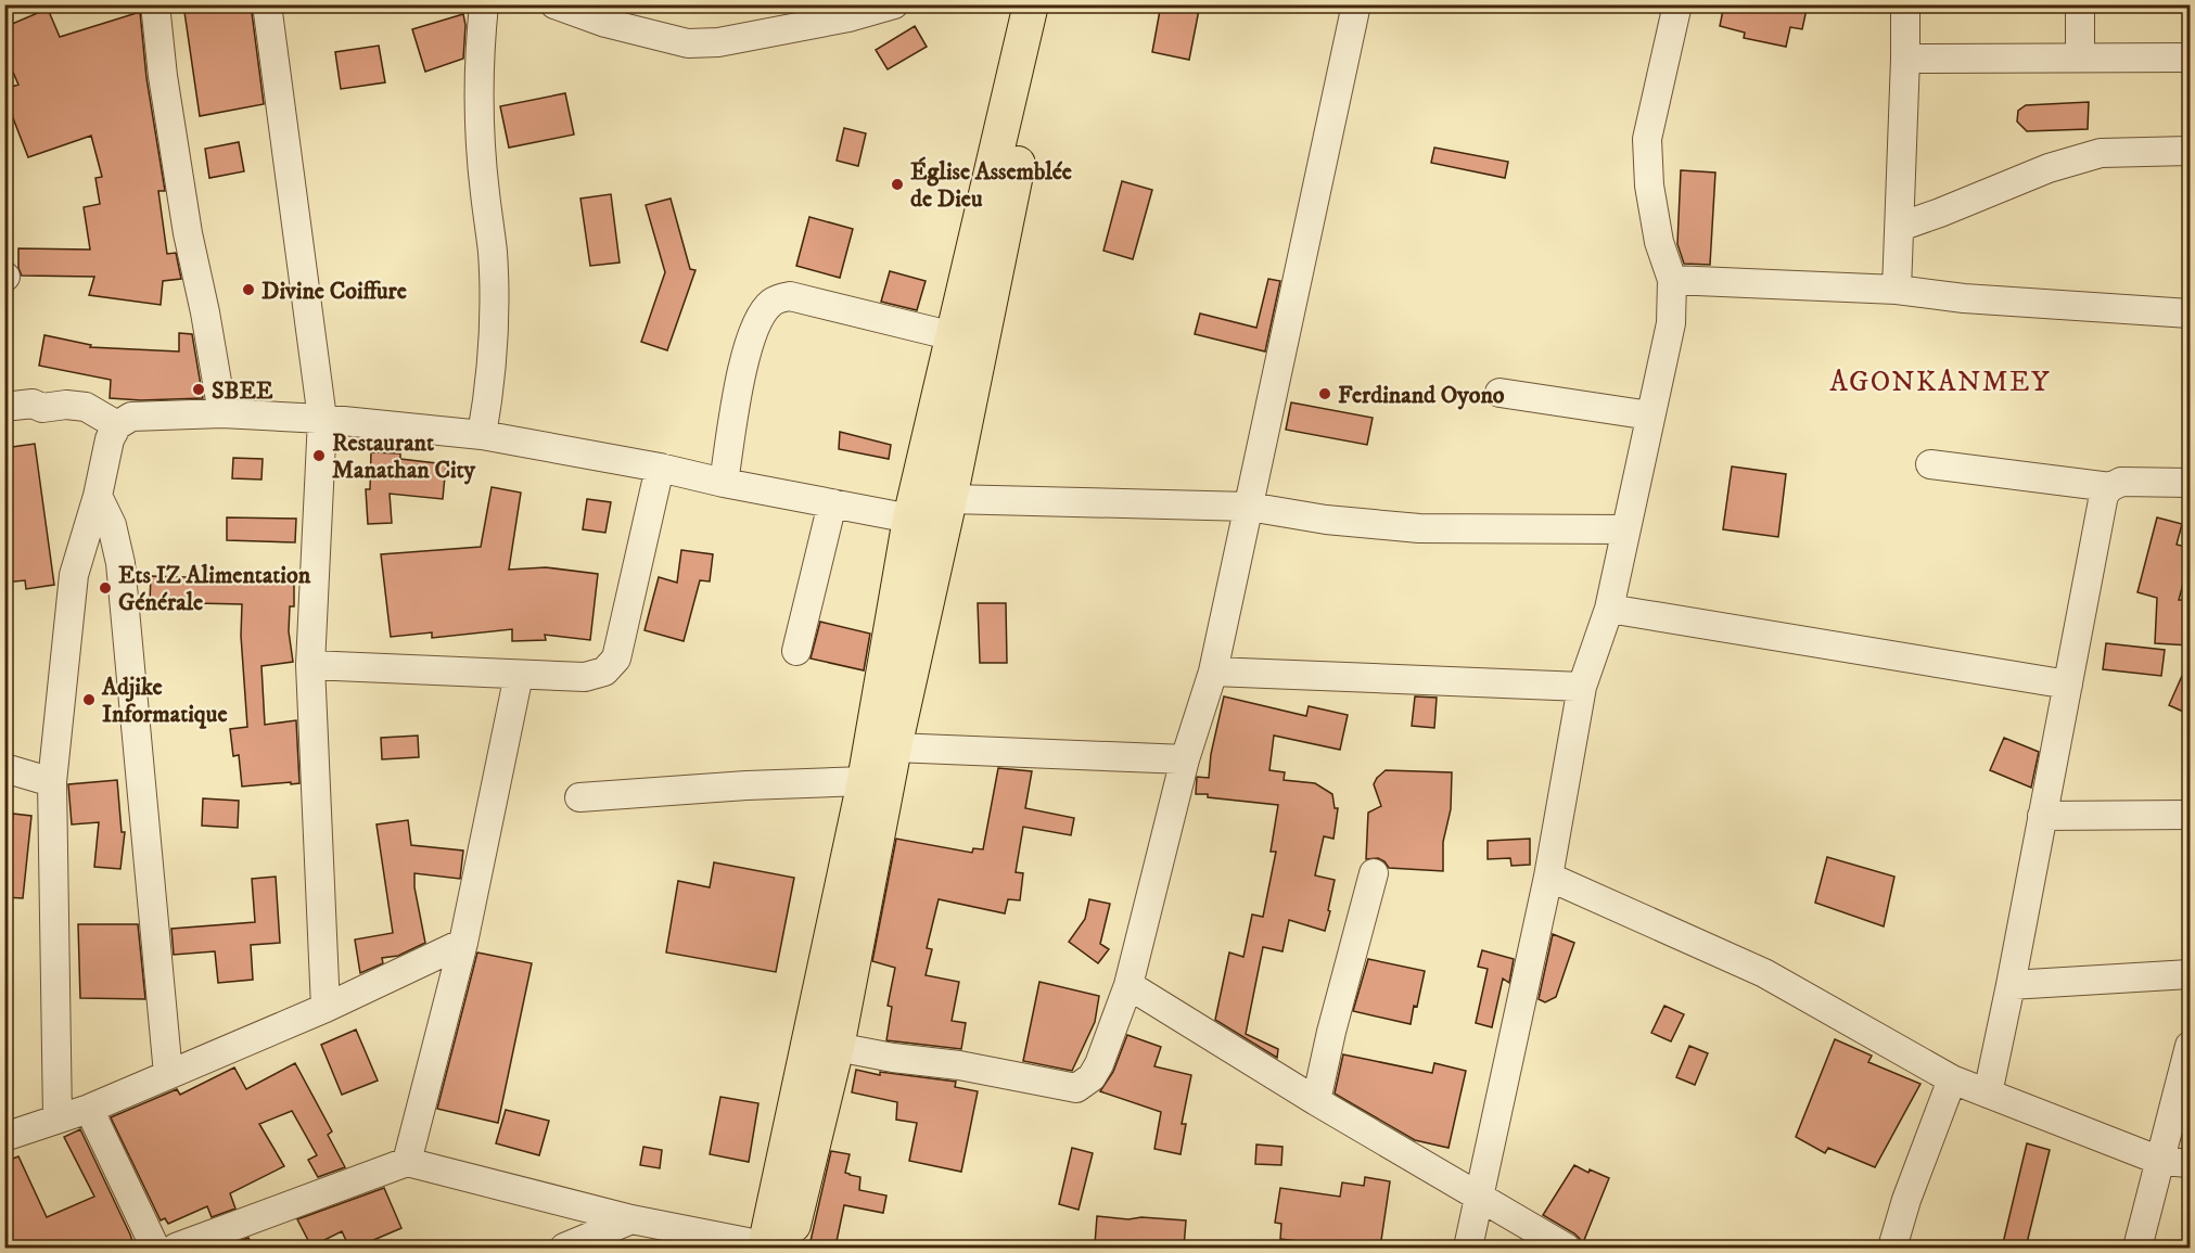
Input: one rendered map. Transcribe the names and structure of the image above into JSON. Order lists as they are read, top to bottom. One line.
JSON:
{"districts":["AGONKANMEY"],"places":["Église Assemblée de Dieu","Divine Coiffure","SBEE","Ferdinand Oyono","Restaurant Manathan City","Ets IZ Alimentation Générale","Adjike Informatique"]}
